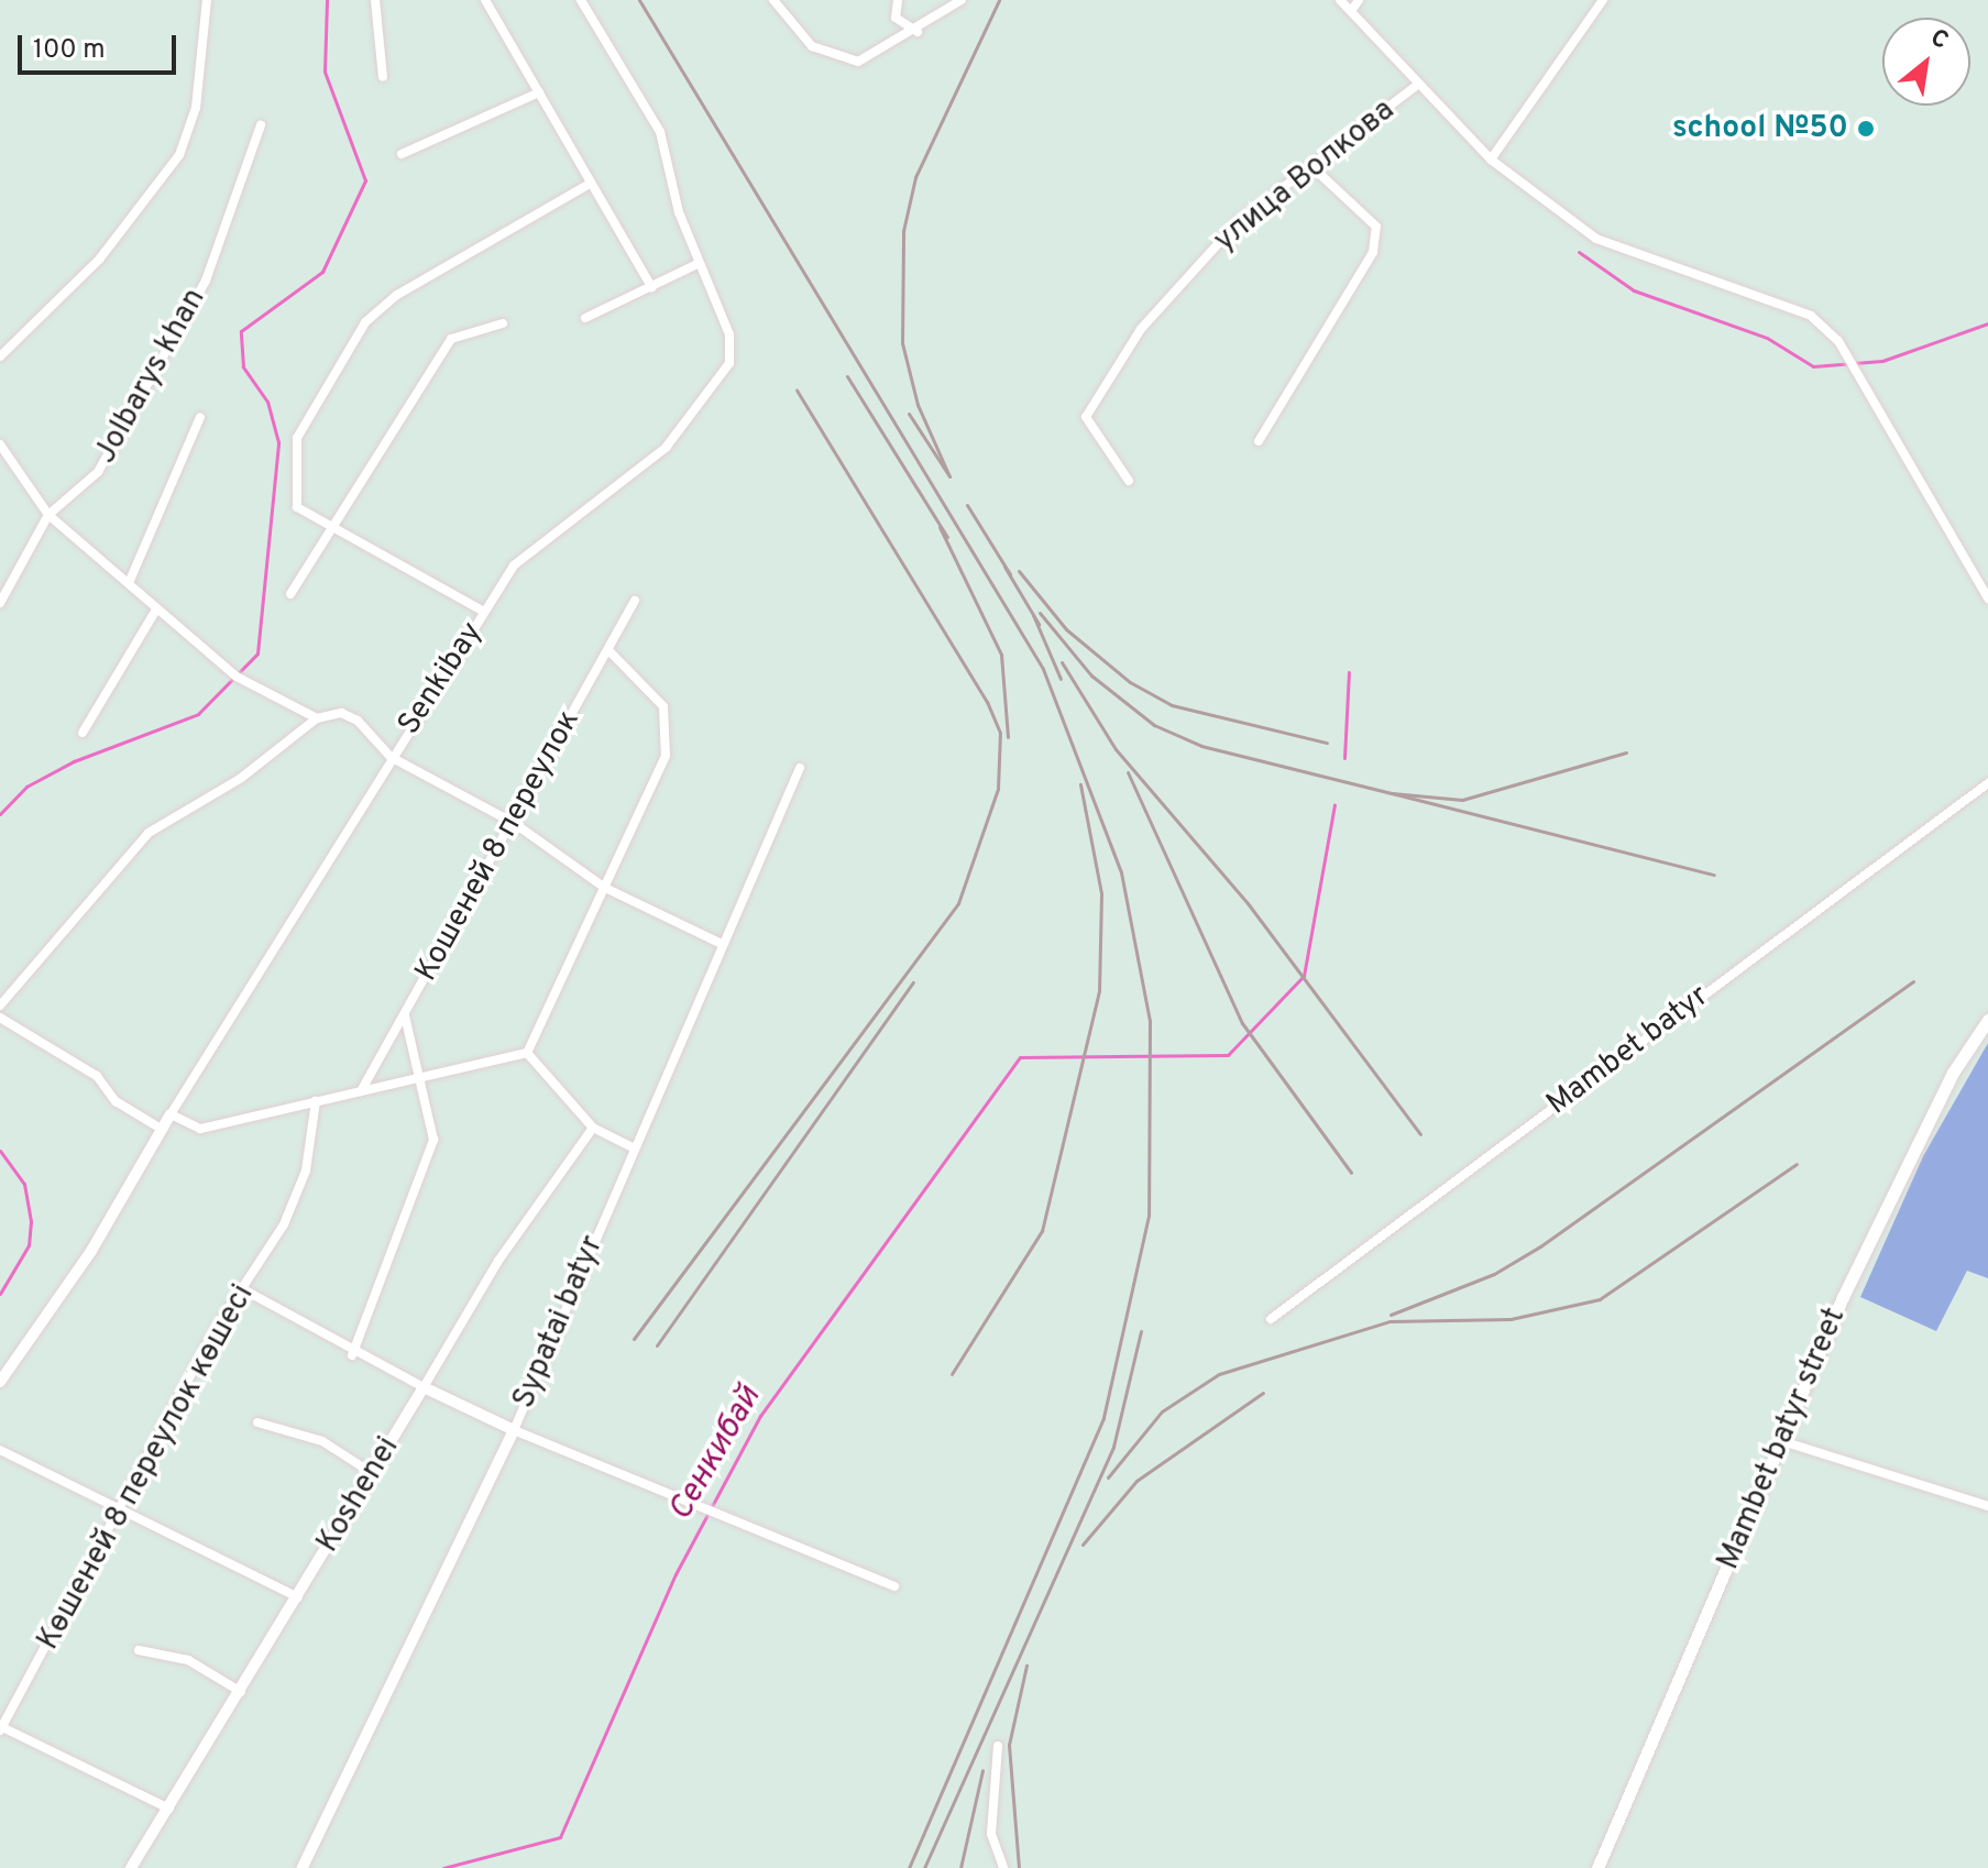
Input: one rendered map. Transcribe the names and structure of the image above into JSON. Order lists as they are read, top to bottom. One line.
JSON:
{"streets":{"main road":["Mambet batyr street"],"street":["улица Волкова","Jolbarys khan","Senkibay","Кошеней 8 переулок","Mambet batyr","Sypatai batyr","Көшеней 8 переулок көшесі","Koshenei"]},"water":["Сенкибай"],"places":["school №50"],"scale_bar":"100 m","north":"top right"}
